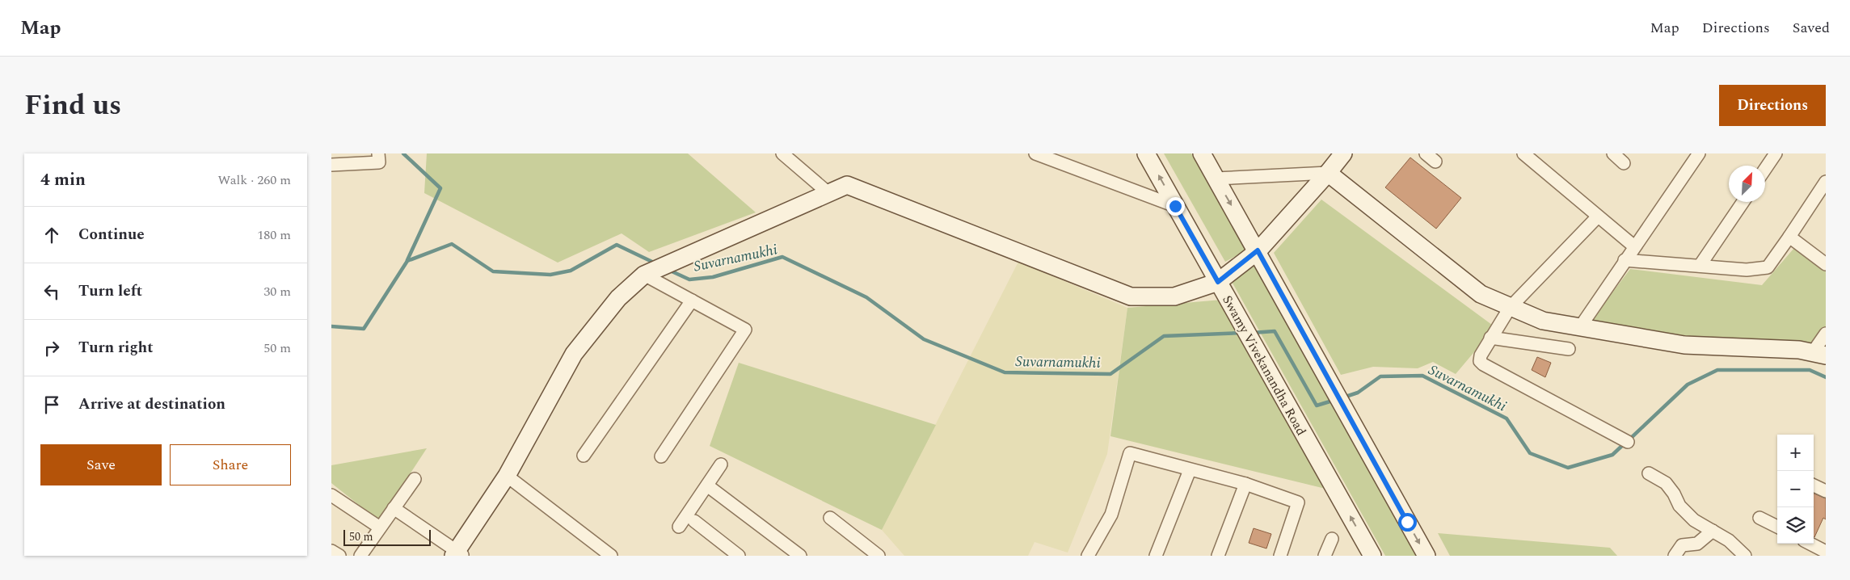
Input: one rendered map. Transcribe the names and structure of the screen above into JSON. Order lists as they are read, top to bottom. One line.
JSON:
{"streets":{"street":["Swamy Vivekanandha Road"]},"water":["Suvarnamukhi"],"scale_bar":"50 m","north":"top right","page":{"header":"Map","nav":["Map","Directions","Saved"],"title":"Find us","buttons":["Directions",["Save","Share"]],"heading":["4 min","Walk · 260 m"],"list":[["Continue","180 m"],["Turn left","30 m"],["Turn right","50 m"],"Arrive at destination"],"map_buttons":["+","−"],"scale":"50 m"}}
